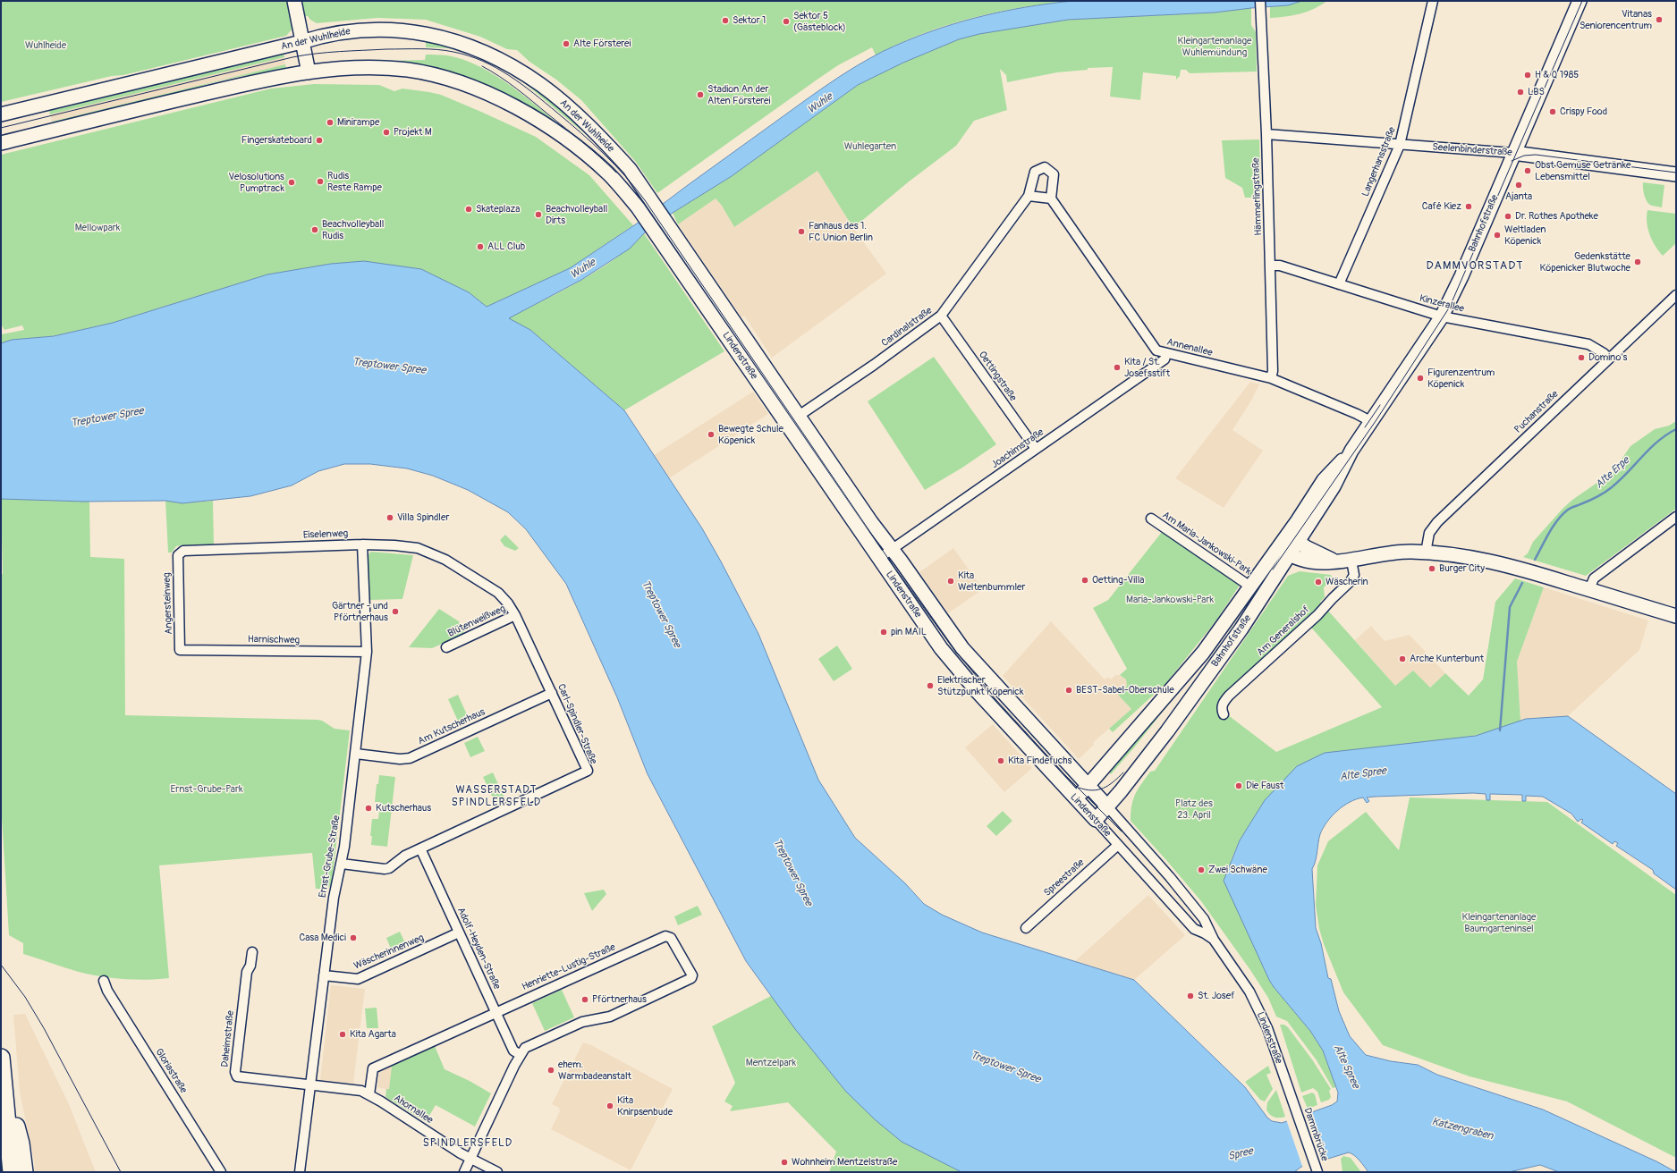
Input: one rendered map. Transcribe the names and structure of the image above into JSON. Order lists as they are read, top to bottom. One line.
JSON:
{"streets":{"main road":["An der Wuhlheide","Seelenbinderstraße","Bahnhofstraße","Lindenstraße"],"street":["Langerhansstraße","Hämmerlingstraße","Kinzerallee","Cardinalstraße","Annenallee","Oettingstraße","Puchanstraße","Joachimstraße","Eiselenweg","Am Maria-Jankowski-Park","Angersteinweg","Blütenweißweg","Am Generalshof","Harnischweg","Carl-Spindler-Straße","Am Kutscherhaus","Ernst-Grube-Straße","Spreestraße","Adolf-Heyden-Straße","Wäscherinnenweg","Henriette-Lustig-Straße","Daheimstraße","Gloriastraße","Ahornallee","Dammbrücke"]},"crossings":[["An der Wuhlheide","Lindenstraße"],["Seelenbinderstraße","Langerhansstraße"],["Seelenbinderstraße","Hämmerlingstraße"],["Seelenbinderstraße","Bahnhofstraße"],["Langerhansstraße","Kinzerallee"],["Hämmerlingstraße","Kinzerallee"],["Hämmerlingstraße","Annenallee"],["Bahnhofstraße","Kinzerallee"],["Bahnhofstraße","Annenallee"],["Bahnhofstraße","Lindenstraße"],["Bahnhofstraße","Am Maria-Jankowski-Park"],["Kinzerallee","Puchanstraße"],["Cardinalstraße","Lindenstraße"],["Cardinalstraße","Oettingstraße"],["Annenallee","Joachimstraße"],["Lindenstraße","Joachimstraße"],["Lindenstraße","Spreestraße"],["Lindenstraße","Dammbrücke"],["Oettingstraße","Joachimstraße"],["Eiselenweg","Angersteinweg"],["Eiselenweg","Carl-Spindler-Straße"],["Eiselenweg","Ernst-Grube-Straße"],["Angersteinweg","Harnischweg"],["Blütenweißweg","Carl-Spindler-Straße"],["Harnischweg","Ernst-Grube-Straße"],["Carl-Spindler-Straße","Am Kutscherhaus"],["Carl-Spindler-Straße","Ernst-Grube-Straße"],["Carl-Spindler-Straße","Adolf-Heyden-Straße"],["Am Kutscherhaus","Ernst-Grube-Straße"],["Ernst-Grube-Straße","Wäscherinnenweg"],["Ernst-Grube-Straße","Daheimstraße"],["Ernst-Grube-Straße","Ahornallee"],["Adolf-Heyden-Straße","Wäscherinnenweg"],["Adolf-Heyden-Straße","Henriette-Lustig-Straße"],["Henriette-Lustig-Straße","Ahornallee"],["Daheimstraße","Ahornallee"]],"districts":["DAMMVORSTADT","WASSERSTADT SPINDLERSFELD","SPINDLERSFELD"],"water":["Wuhle","Treptower Spree","Alte Erpe","Alte Spree","Katzengraben","Spree"],"parks":["Kleingartenanlage Wuhlemündung","Wuhlheide","Wuhlegarten","Mellowpark","Maria-Jankowski-Park","Ernst-Grube-Park","Platz des 23. April","Kleingartenanlage Baumgarteninsel","Mentzelpark"],"places":["Vitanas Seniorencentrum","Sektor 1","Sektor 5 (Gästeblock)","Alte Försterei","H & Q 1985","LBS","Stadion An der Alten Försterei","Crispy Food","Minirampe","Projekt M","Fingerskateboard","Obst Gemüse Getränke Lebensmittel","Rudis Reste Rampe","Velosolutions Pumptrack","Ajanta","Café Kiez","Skateplaza","Beachvolleyball Dirts","Dr. Rothes Apotheke","Beachvolleyball Rudis","Fanhaus des 1. FC Union Berlin","Weltladen Köpenick","ALL Club","Gedenkstätte Köpenicker Blutwoche","Domino's","Kita / St. Josefsstift","Figurenzentrum Köpenick","Bewegte Schule Köpenick","Villa Spindler","Burger City","Oetting-Villa","Kita Weltenbummler","Wäscherin","Gärtner - und Pförtnerhaus","pin MAIL","Arche Kunterbunt","Elektrischer Stützpunkt Köpenick","BEST-Sabel-Oberschule","Kita Findefuchs","Die Faust","Kutscherhaus","Zwei Schwäne","Casa Medici","St. Josef","Pförtnerhaus","Kita Agarta","ehem. Warmbadeanstalt","Kita Knirpsenbude","Wohnheim Mentzelstraße"]}
